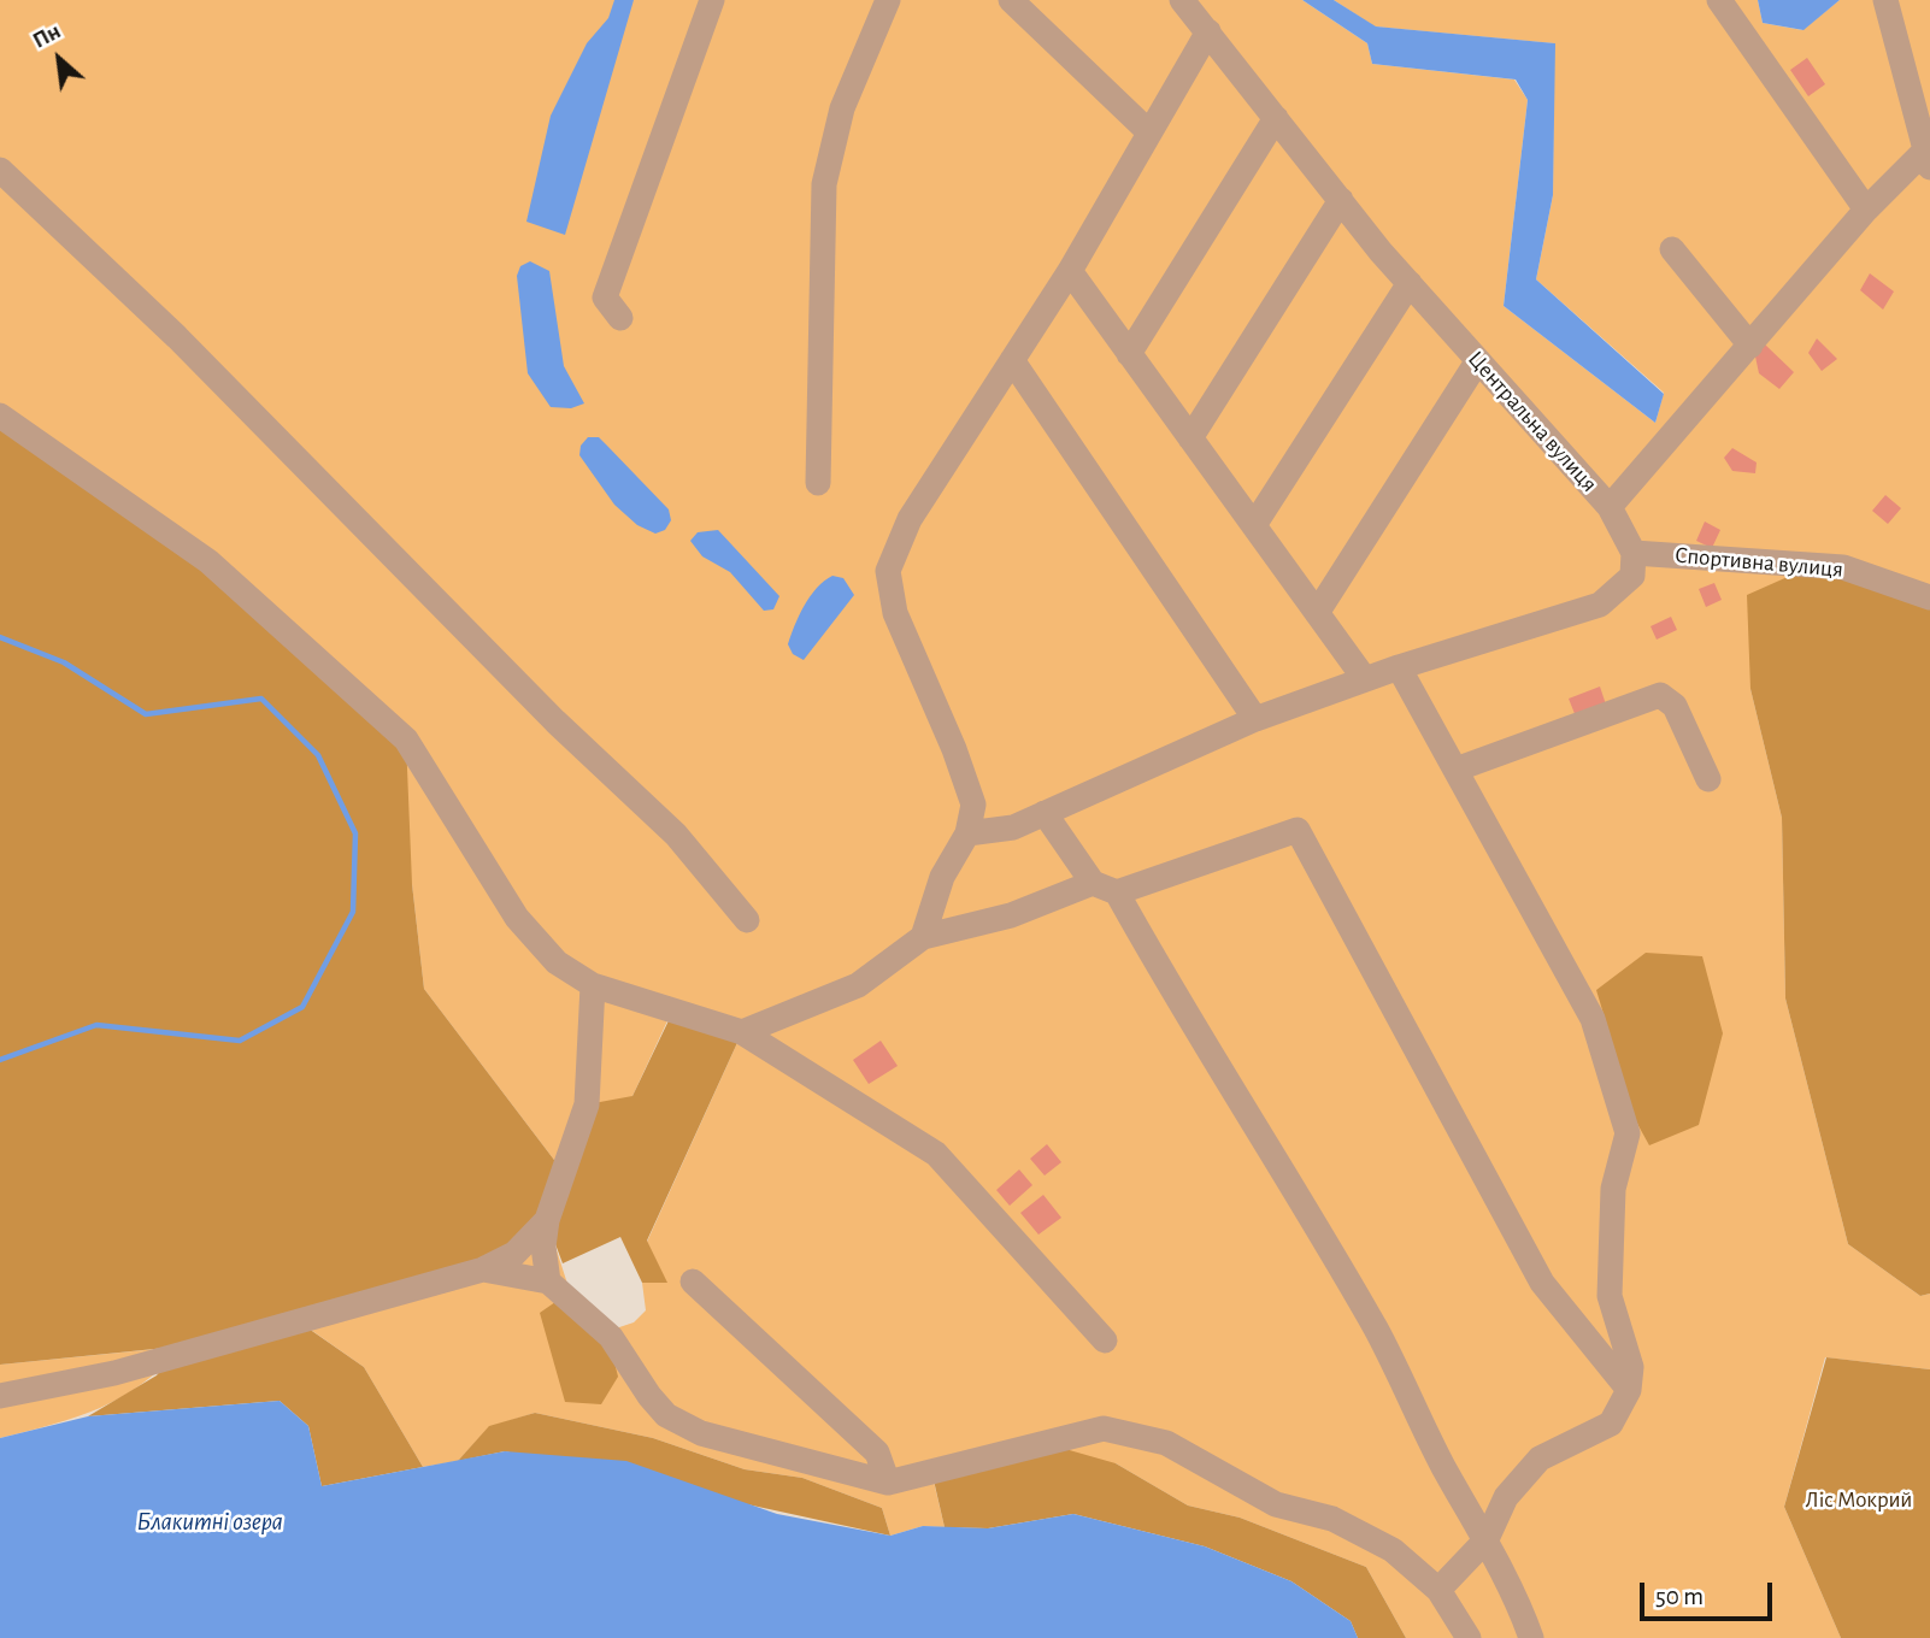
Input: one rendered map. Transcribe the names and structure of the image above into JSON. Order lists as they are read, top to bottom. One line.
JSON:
{"streets":{"street":["Центральна вулиця","Спортивна вулиця"]},"water":["Блакитні озера"],"parks":["Ліс Мокрий"],"scale_bar":"50 m","north":"top left"}
